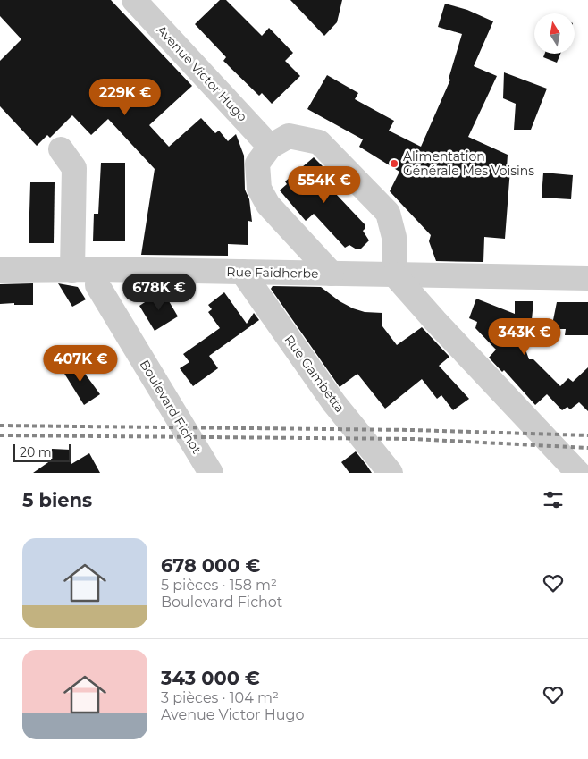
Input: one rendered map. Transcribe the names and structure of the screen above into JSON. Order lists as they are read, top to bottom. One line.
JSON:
{"streets":{"street":["Avenue Victor Hugo","Rue Faidherbe","Rue Gambetta","Boulevard Fichot"]},"crossings":[["Rue Faidherbe","Rue Gambetta"],["Rue Faidherbe","Boulevard Fichot"]],"places":["Alimentation Générale Mes Voisins"],"scale_bar":"20 m","north":"top","page":{"price":["229K €","554K €","678K €","343K €","407K €"],"scale":"20 m","heading":"5 biens","list":[{"name":"678 000 €","note":"5 pièces · 158 m² · Boulevard Fichot"},{"name":"343 000 €","note":"3 pièces · 104 m² · Avenue Victor Hugo"}]}}
